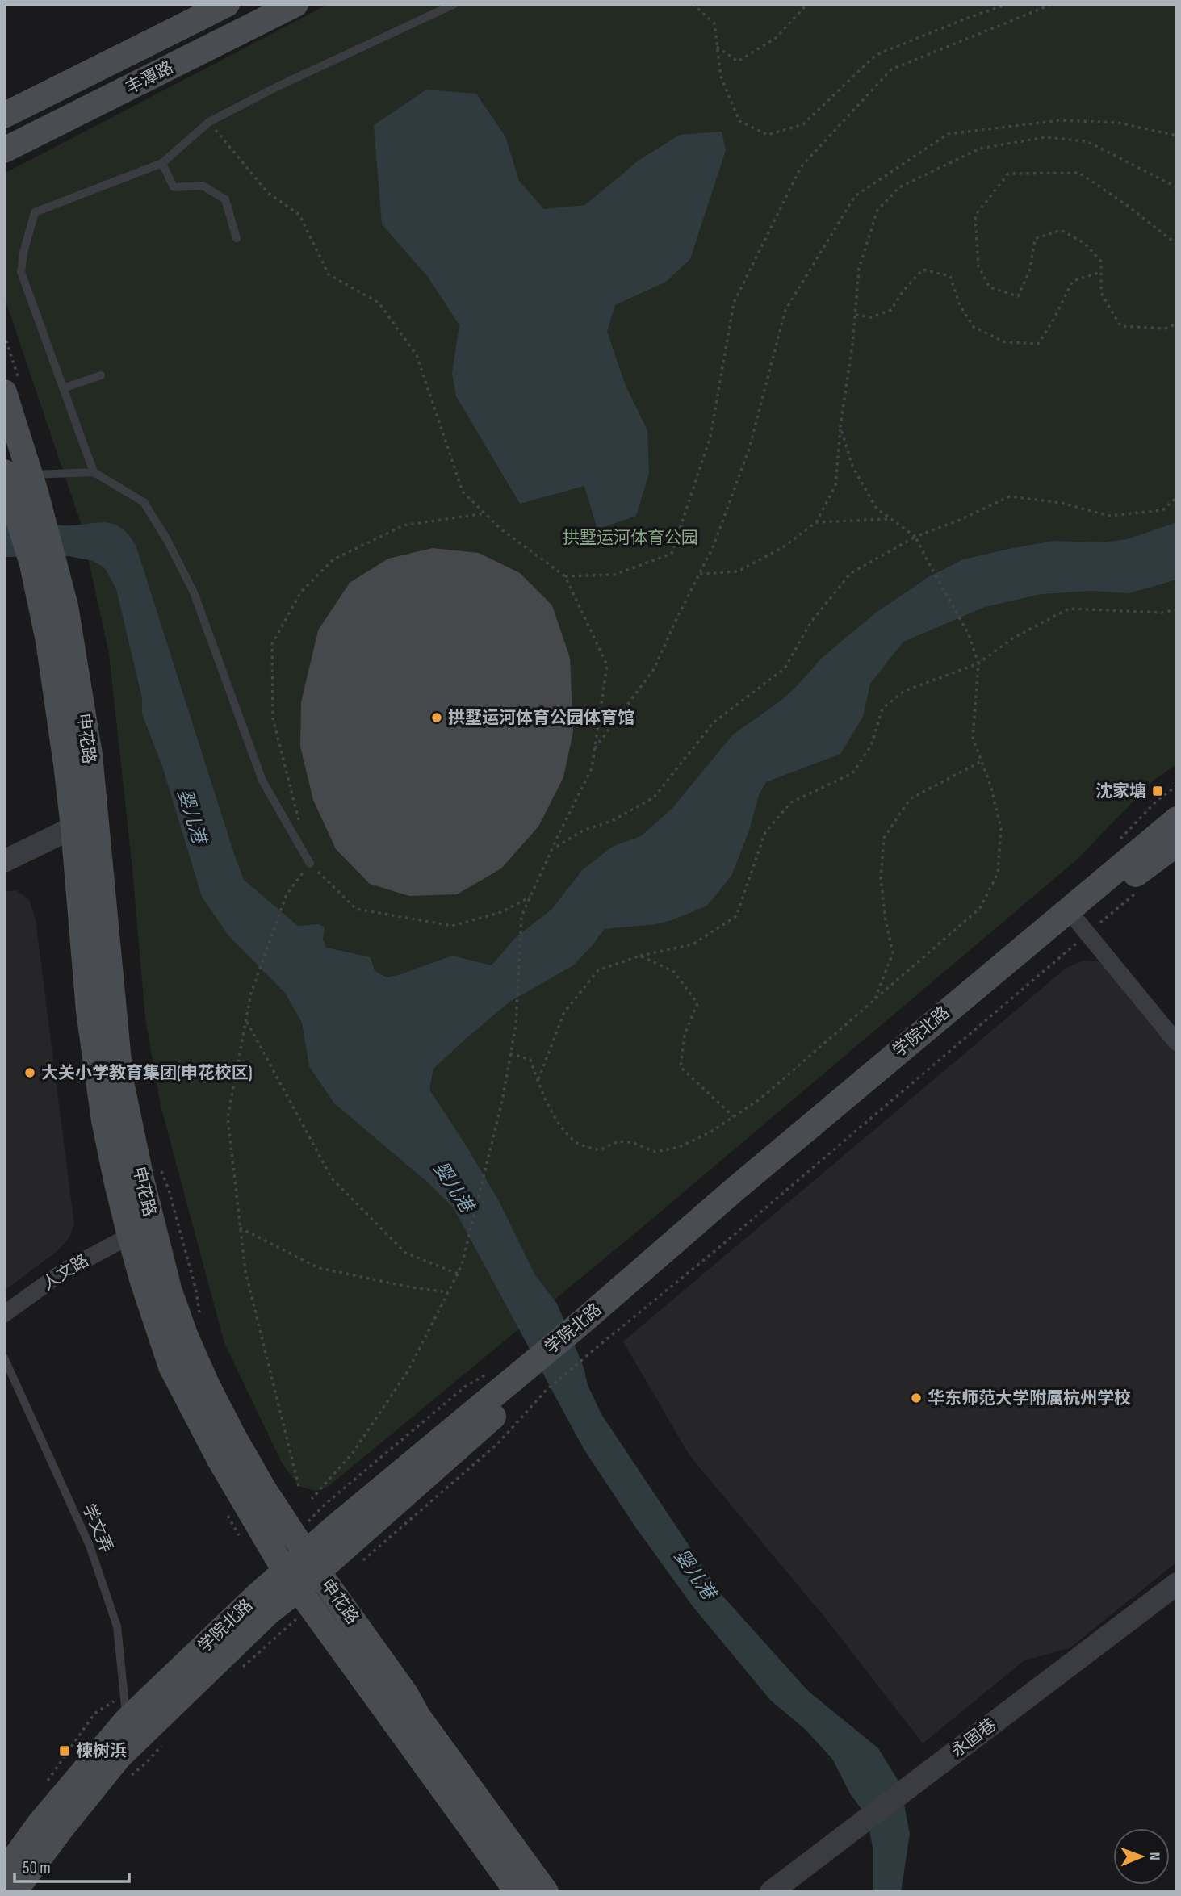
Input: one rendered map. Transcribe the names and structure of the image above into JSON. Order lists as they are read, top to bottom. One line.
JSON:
{"streets":{"main road":["丰潭路","申花路","学院北路"],"street":["人文路","永固巷"],"lane":["学文弄"]},"crossings":[["申花路","学院北路"],["申花路","人文路"],["学院北路","学文弄"]],"water":["婴儿港"],"parks":["拱墅运河体育公园"],"places":{"other":["拱墅运河体育公园体育馆","大关小学教育集团(申花校区)","华东师范大学附属杭州学校"],"transit":["沈家塘","楝树浜"]},"scale_bar":"50 m","north":"right"}
